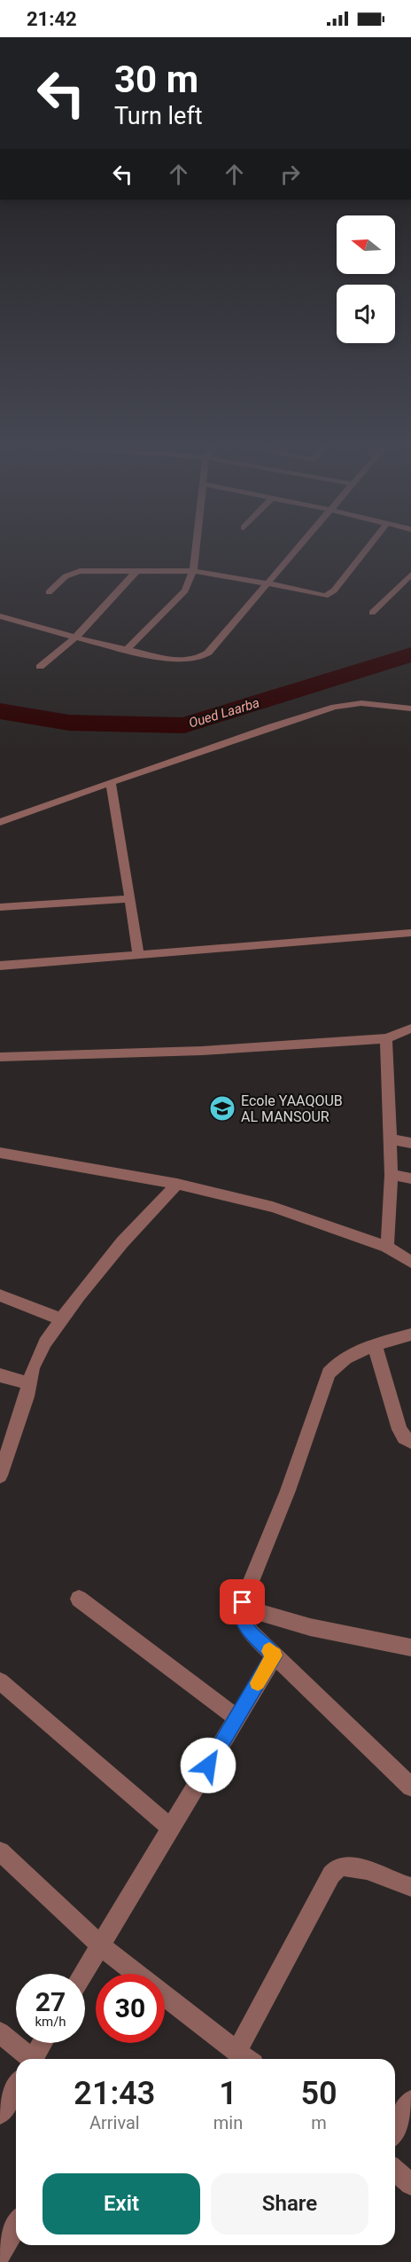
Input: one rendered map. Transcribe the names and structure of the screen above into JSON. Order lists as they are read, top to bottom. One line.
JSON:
{"water":["Oued Laarba"],"places":{"school or university":["Ecole YAAQOUB AL MANSOUR"]},"north":"left","page":{"status":"21:42","turn":["30 m","Turn left"],"speed":"27 km/h","limit":"30","eta":["21:43","Arrival","1","min","50","m"],"buttons":["Exit","Share"]}}
